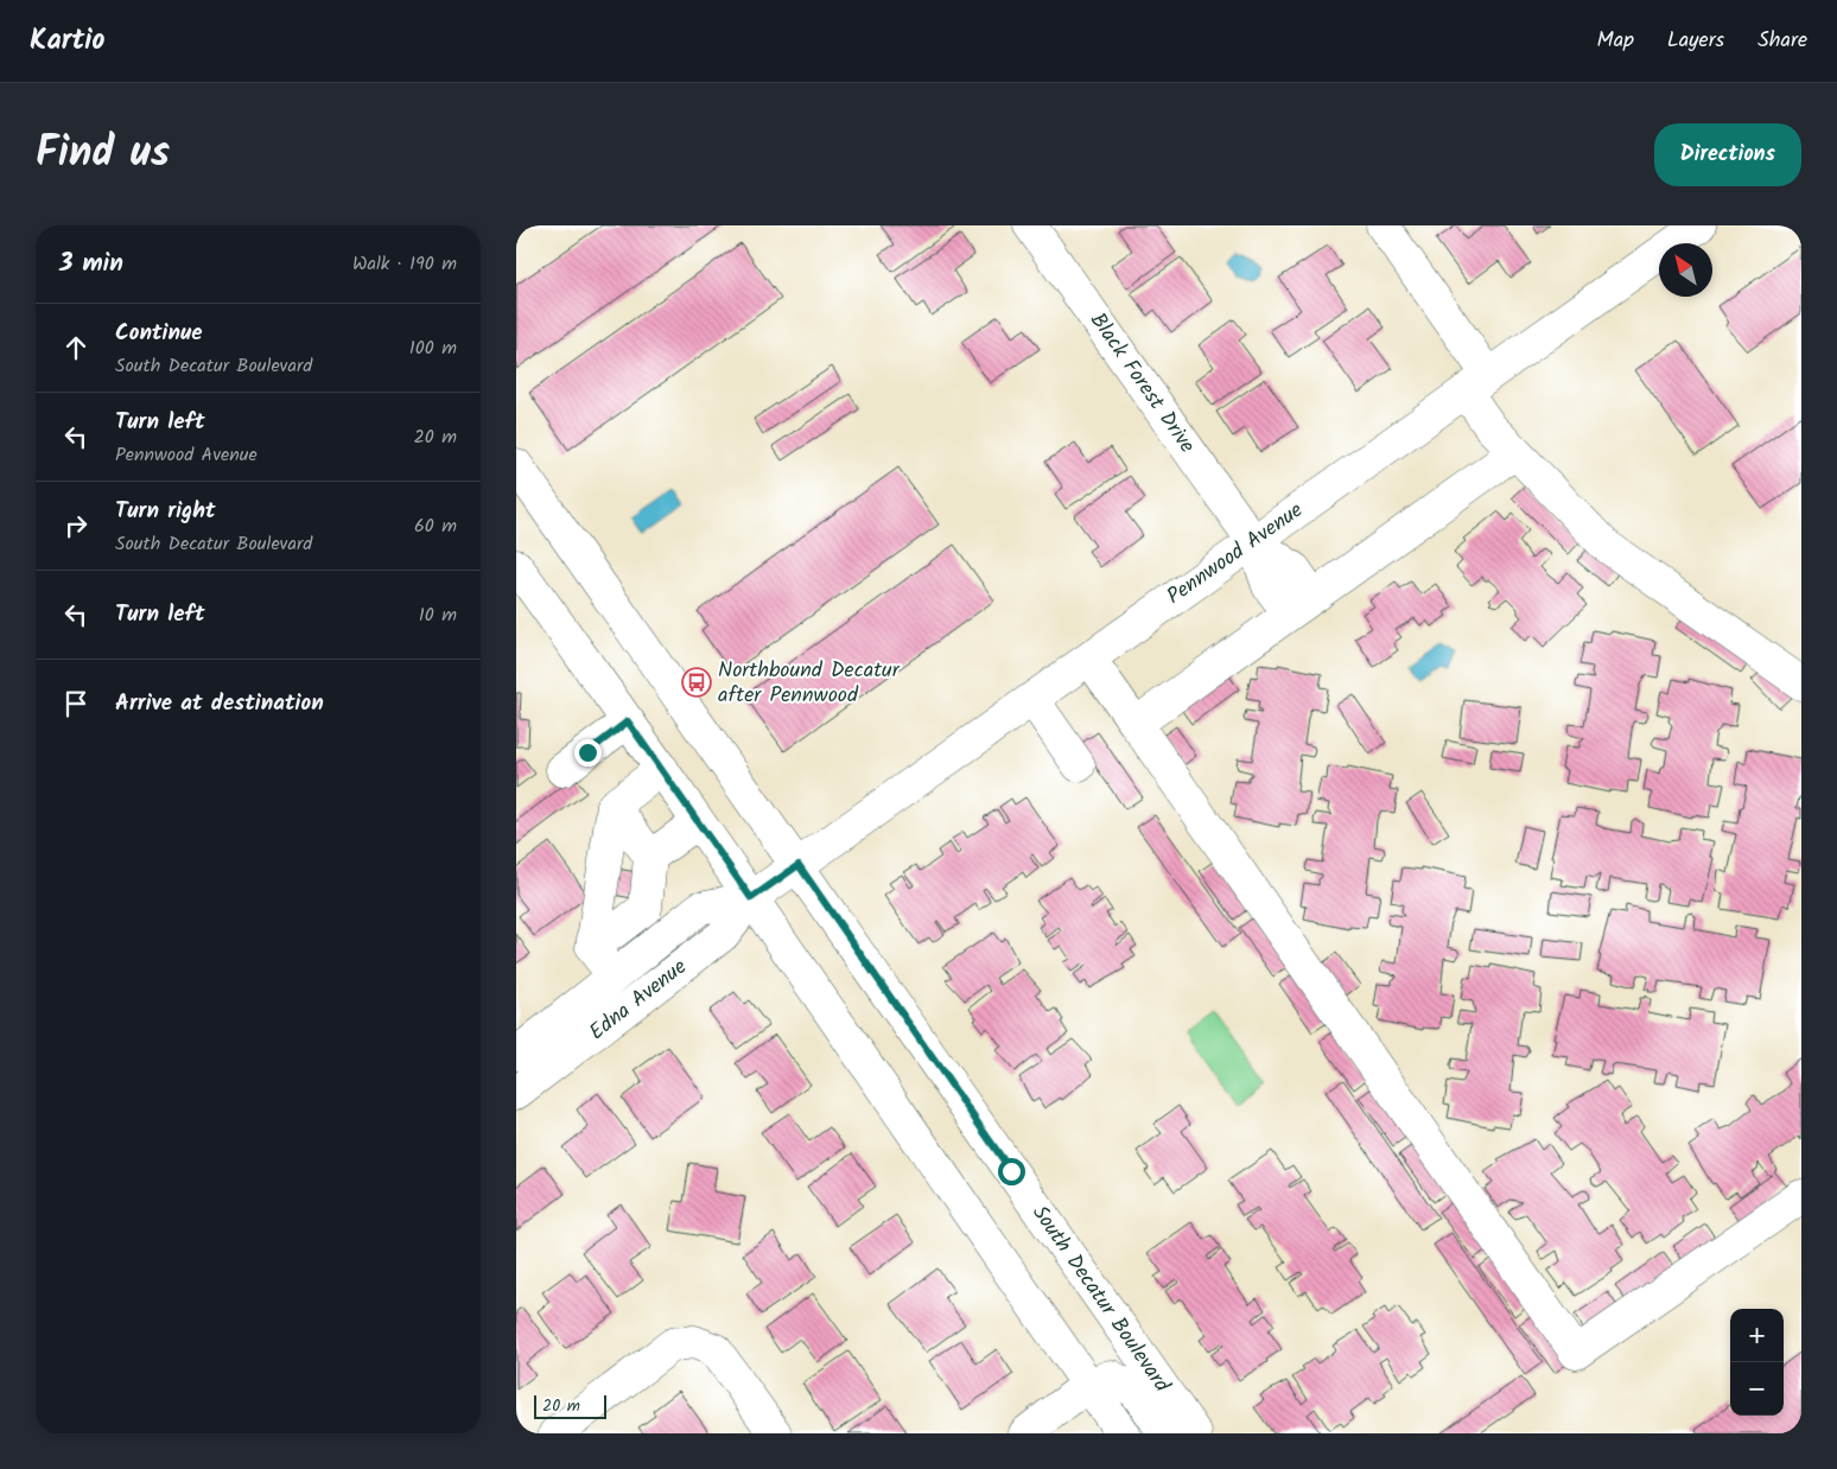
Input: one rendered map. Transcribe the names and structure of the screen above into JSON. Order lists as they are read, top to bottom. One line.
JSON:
{"streets":{"street":["Black Forest Drive","Pennwood Avenue","Edna Avenue","South Decatur Boulevard"]},"crossings":[["Black Forest Drive","Pennwood Avenue"],["Pennwood Avenue","Edna Avenue"],["Pennwood Avenue","South Decatur Boulevard"],["Edna Avenue","South Decatur Boulevard"]],"places":{"bus stop":["Northbound Decatur after Pennwood"]},"scale_bar":"20 m","north":"top left","page":{"header":"Kartio","nav":["Map","Layers","Share"],"title":"Find us","buttons":"Directions","heading":["3 min","Walk · 190 m"],"list":[["Continue","South Decatur Boulevard","100 m"],["Turn left","Pennwood Avenue","20 m"],["Turn right","South Decatur Boulevard","60 m"],["Turn left","10 m"],"Arrive at destination"],"map_buttons":["+","−"],"scale":"20 m"}}
